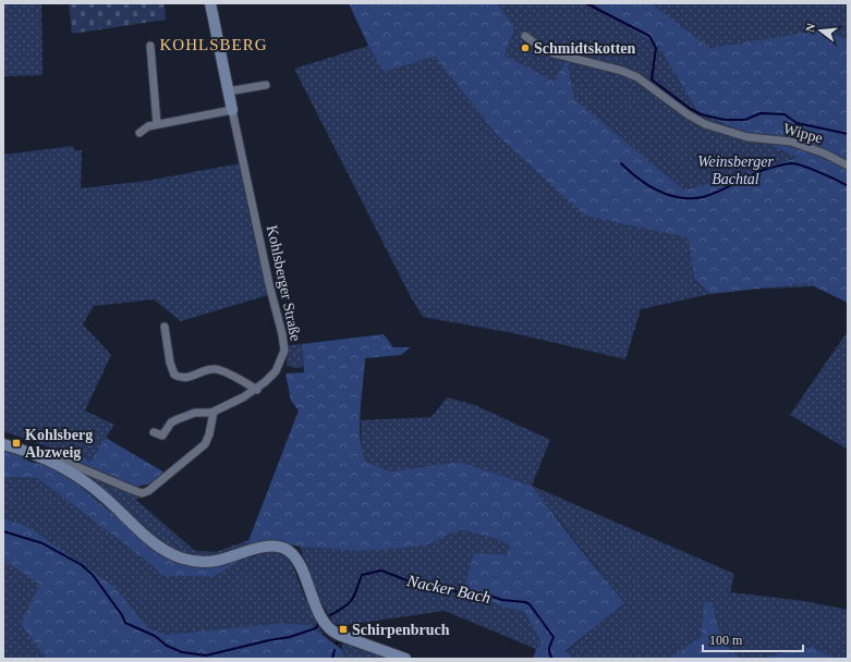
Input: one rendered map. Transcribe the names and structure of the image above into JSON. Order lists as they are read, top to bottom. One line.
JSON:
{"streets":{"main road":["Kohlsberger Straße"],"street":["Wippe"]},"districts":["KOHLSBERG"],"water":["Nacker Bach"],"parks":["Weinsberger Bachtal"],"places":{"other":["Schmidtskotten"],"transit":["Kohlsberg Abzweig","Schirpenbruch"]},"scale_bar":"100 m","north":"left"}
